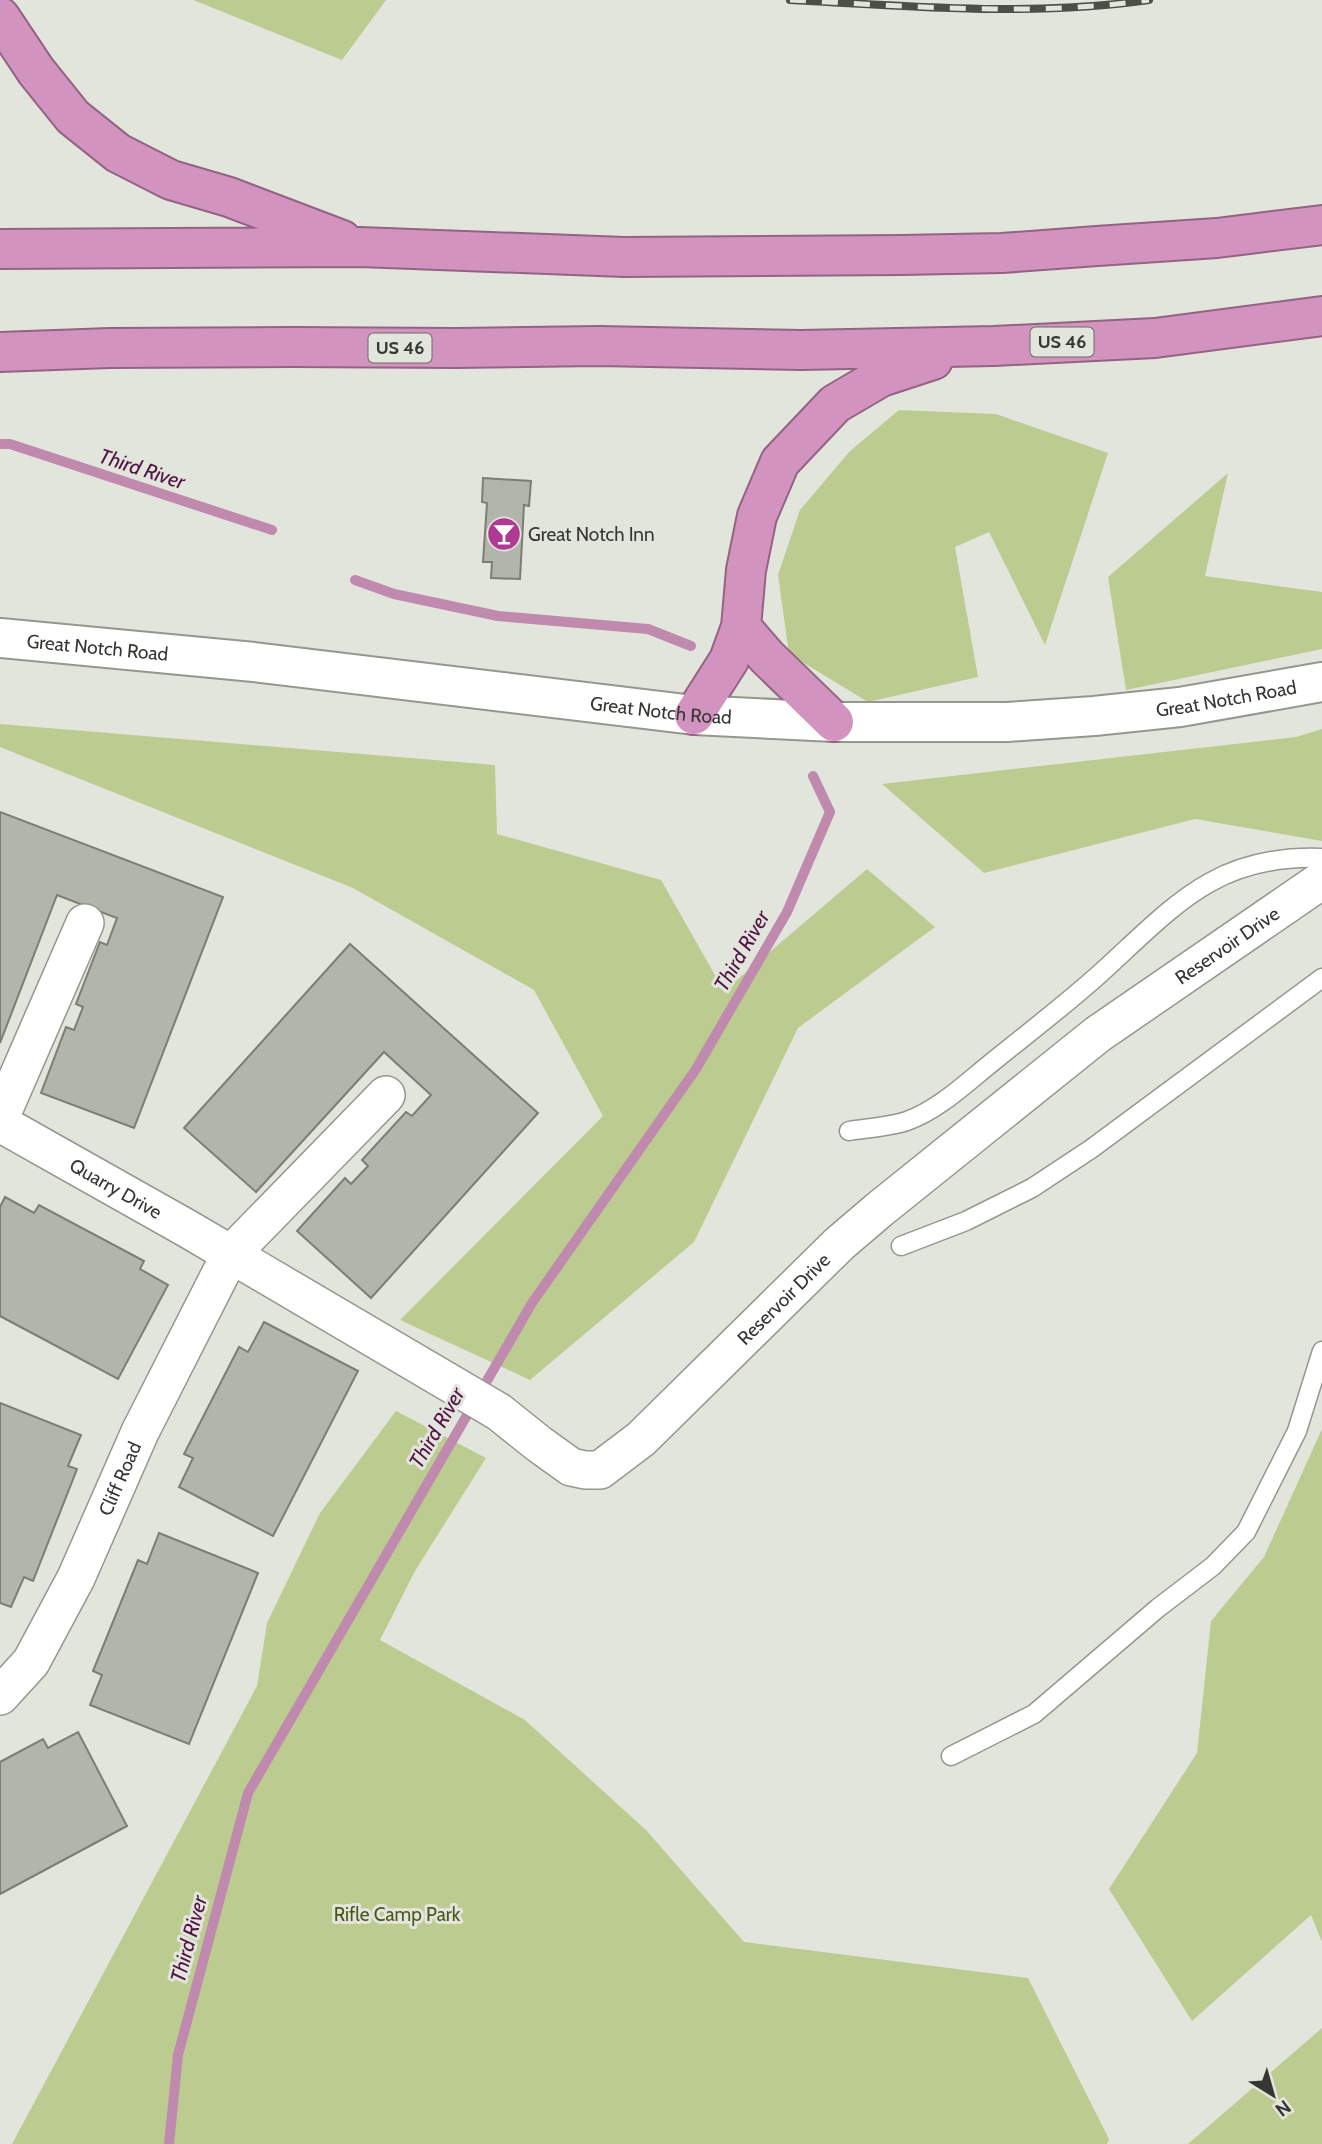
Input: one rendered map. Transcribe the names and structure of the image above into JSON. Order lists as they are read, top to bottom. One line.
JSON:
{"streets":{"highway":["US 46"],"street":["Great Notch Road","Reservoir Drive","Quarry Drive","Cliff Road"]},"crossings":[["Reservoir Drive","Quarry Drive"],["Reservoir Drive","Cliff Road"],["Quarry Drive","Cliff Road"]],"water":["Third River"],"parks":["Rifle Camp Park"],"places":{"bar":["Great Notch Inn"]},"north":"bottom right"}
